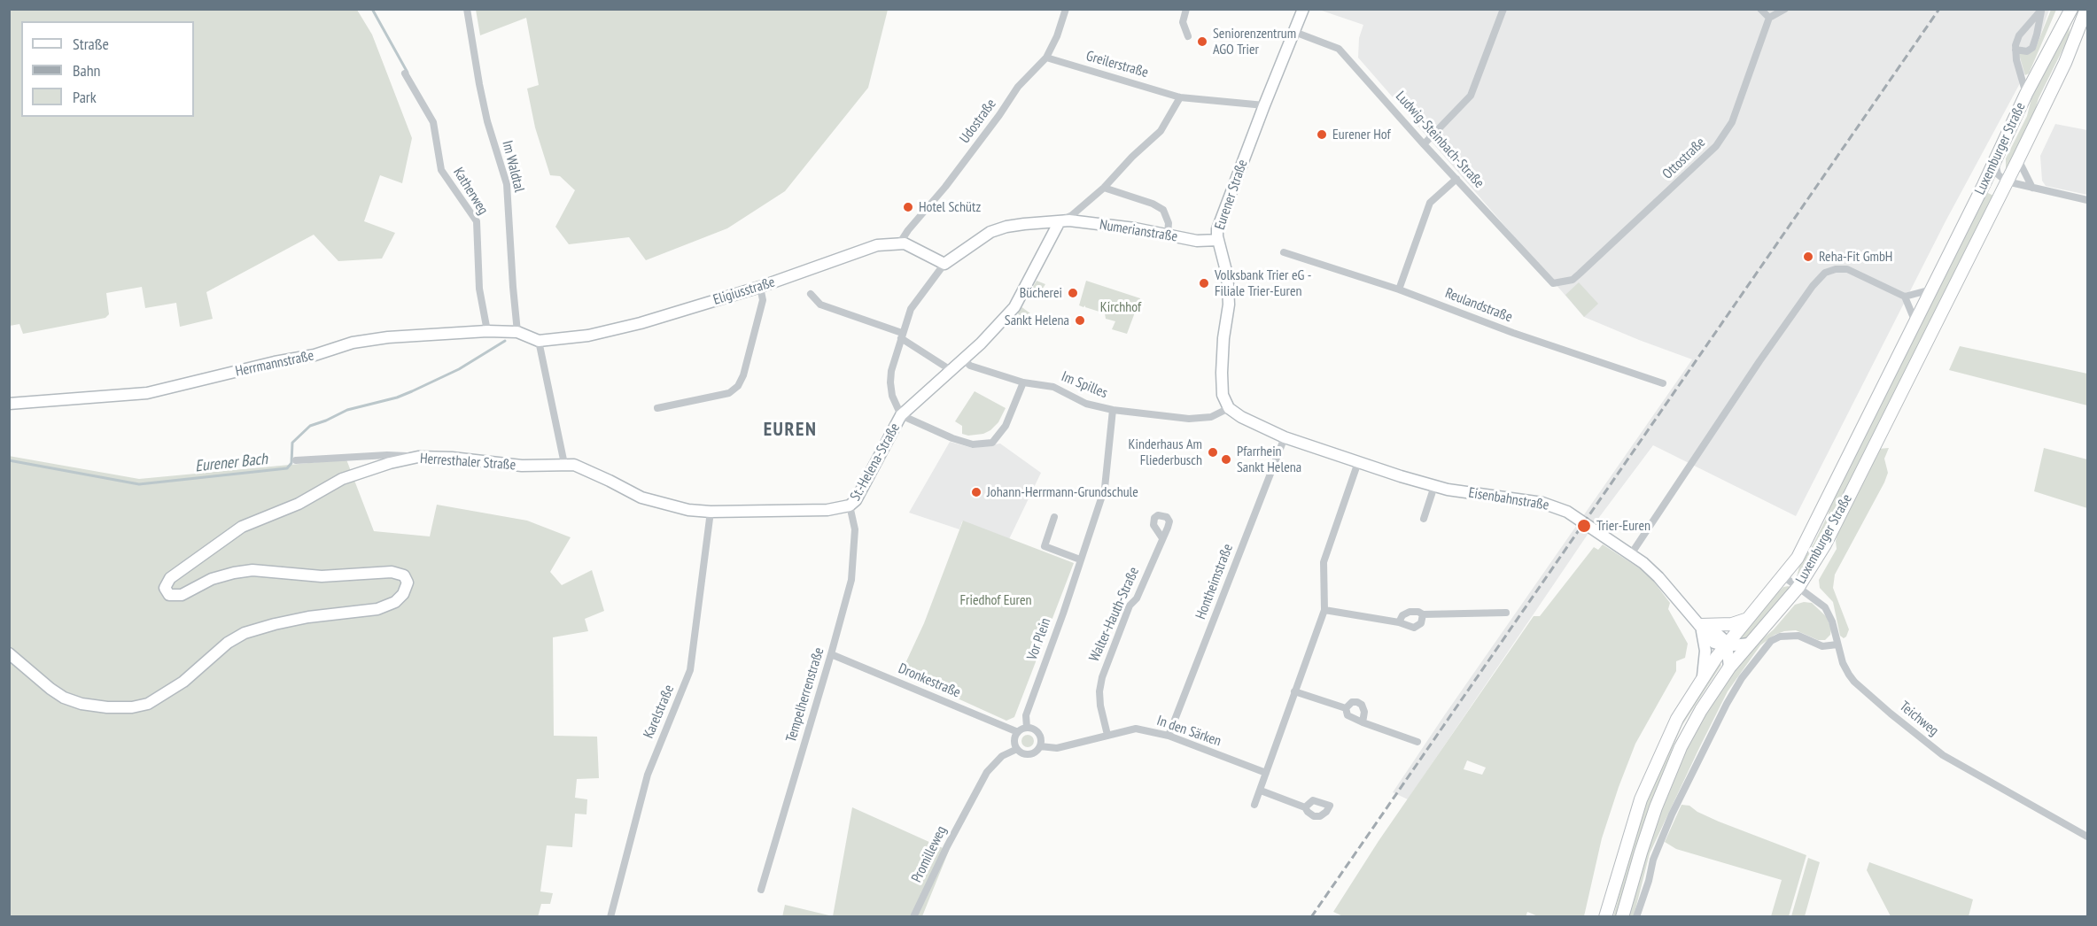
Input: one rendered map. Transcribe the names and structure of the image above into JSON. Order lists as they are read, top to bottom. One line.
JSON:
{"streets":{"main road":["Luxemburger Straße"],"street":["Greilerstraße","Udostraße","Ludwig-Steinbach-Straße","Ottostraße","Im Waldtal","Katherweg","Eurener Straße","Numerianstraße","Eligiusstraße","Reulandstraße","Herrmannstraße","Im Spilles","Herresthaler Straße","St.-Helena-Straße","Eisenbahnstraße","Hontheimstraße","Walter-Hauth-Straße","Vor Plein","Dronkestraße","Tempelherrenstraße","Karelstraße","Teichweg","In den Särken","Promilleweg"]},"crossings":[["Greilerstraße","Udostraße"],["Greilerstraße","St.-Helena-Straße"],["Udostraße","Eligiusstraße"],["Ludwig-Steinbach-Straße","Ottostraße"],["Ludwig-Steinbach-Straße","Eurener Straße"],["Luxemburger Straße","Eisenbahnstraße"],["Luxemburger Straße","Teichweg"],["Im Waldtal","Herrmannstraße"],["Katherweg","Herrmannstraße"],["Eurener Straße","Numerianstraße"],["Eurener Straße","Im Spilles"],["Eurener Straße","Eisenbahnstraße"],["Numerianstraße","St.-Helena-Straße"],["Eligiusstraße","Herrmannstraße"],["Im Spilles","St.-Helena-Straße"],["Im Spilles","Eisenbahnstraße"],["Im Spilles","Vor Plein"],["Herresthaler Straße","St.-Helena-Straße"],["St.-Helena-Straße","Tempelherrenstraße"],["St.-Helena-Straße","Karelstraße"],["Eisenbahnstraße","Hontheimstraße"],["Hontheimstraße","In den Särken"],["Walter-Hauth-Straße","In den Särken"],["Vor Plein","Dronkestraße"],["Vor Plein","In den Särken"],["Vor Plein","Promilleweg"],["Dronkestraße","Tempelherrenstraße"],["Dronkestraße","In den Särken"],["Dronkestraße","Promilleweg"],["In den Särken","Promilleweg"]],"districts":["EUREN"],"water":["Eurener Bach"],"parks":["Kirchhof","Friedhof Euren"],"places":["Seniorenzentrum AGO Trier","Eurener Hof","Hotel Schütz","Reha-Fit GmbH","Volksbank Trier eG - Filiale Trier-Euren","Bücherei","Sankt Helena","Kinderhaus Am Fliederbusch","Pfarrhein Sankt Helena","Johann-Herrmann-Grundschule","Trier-Euren"],"legend":["Straße","Bahn","Park"]}
